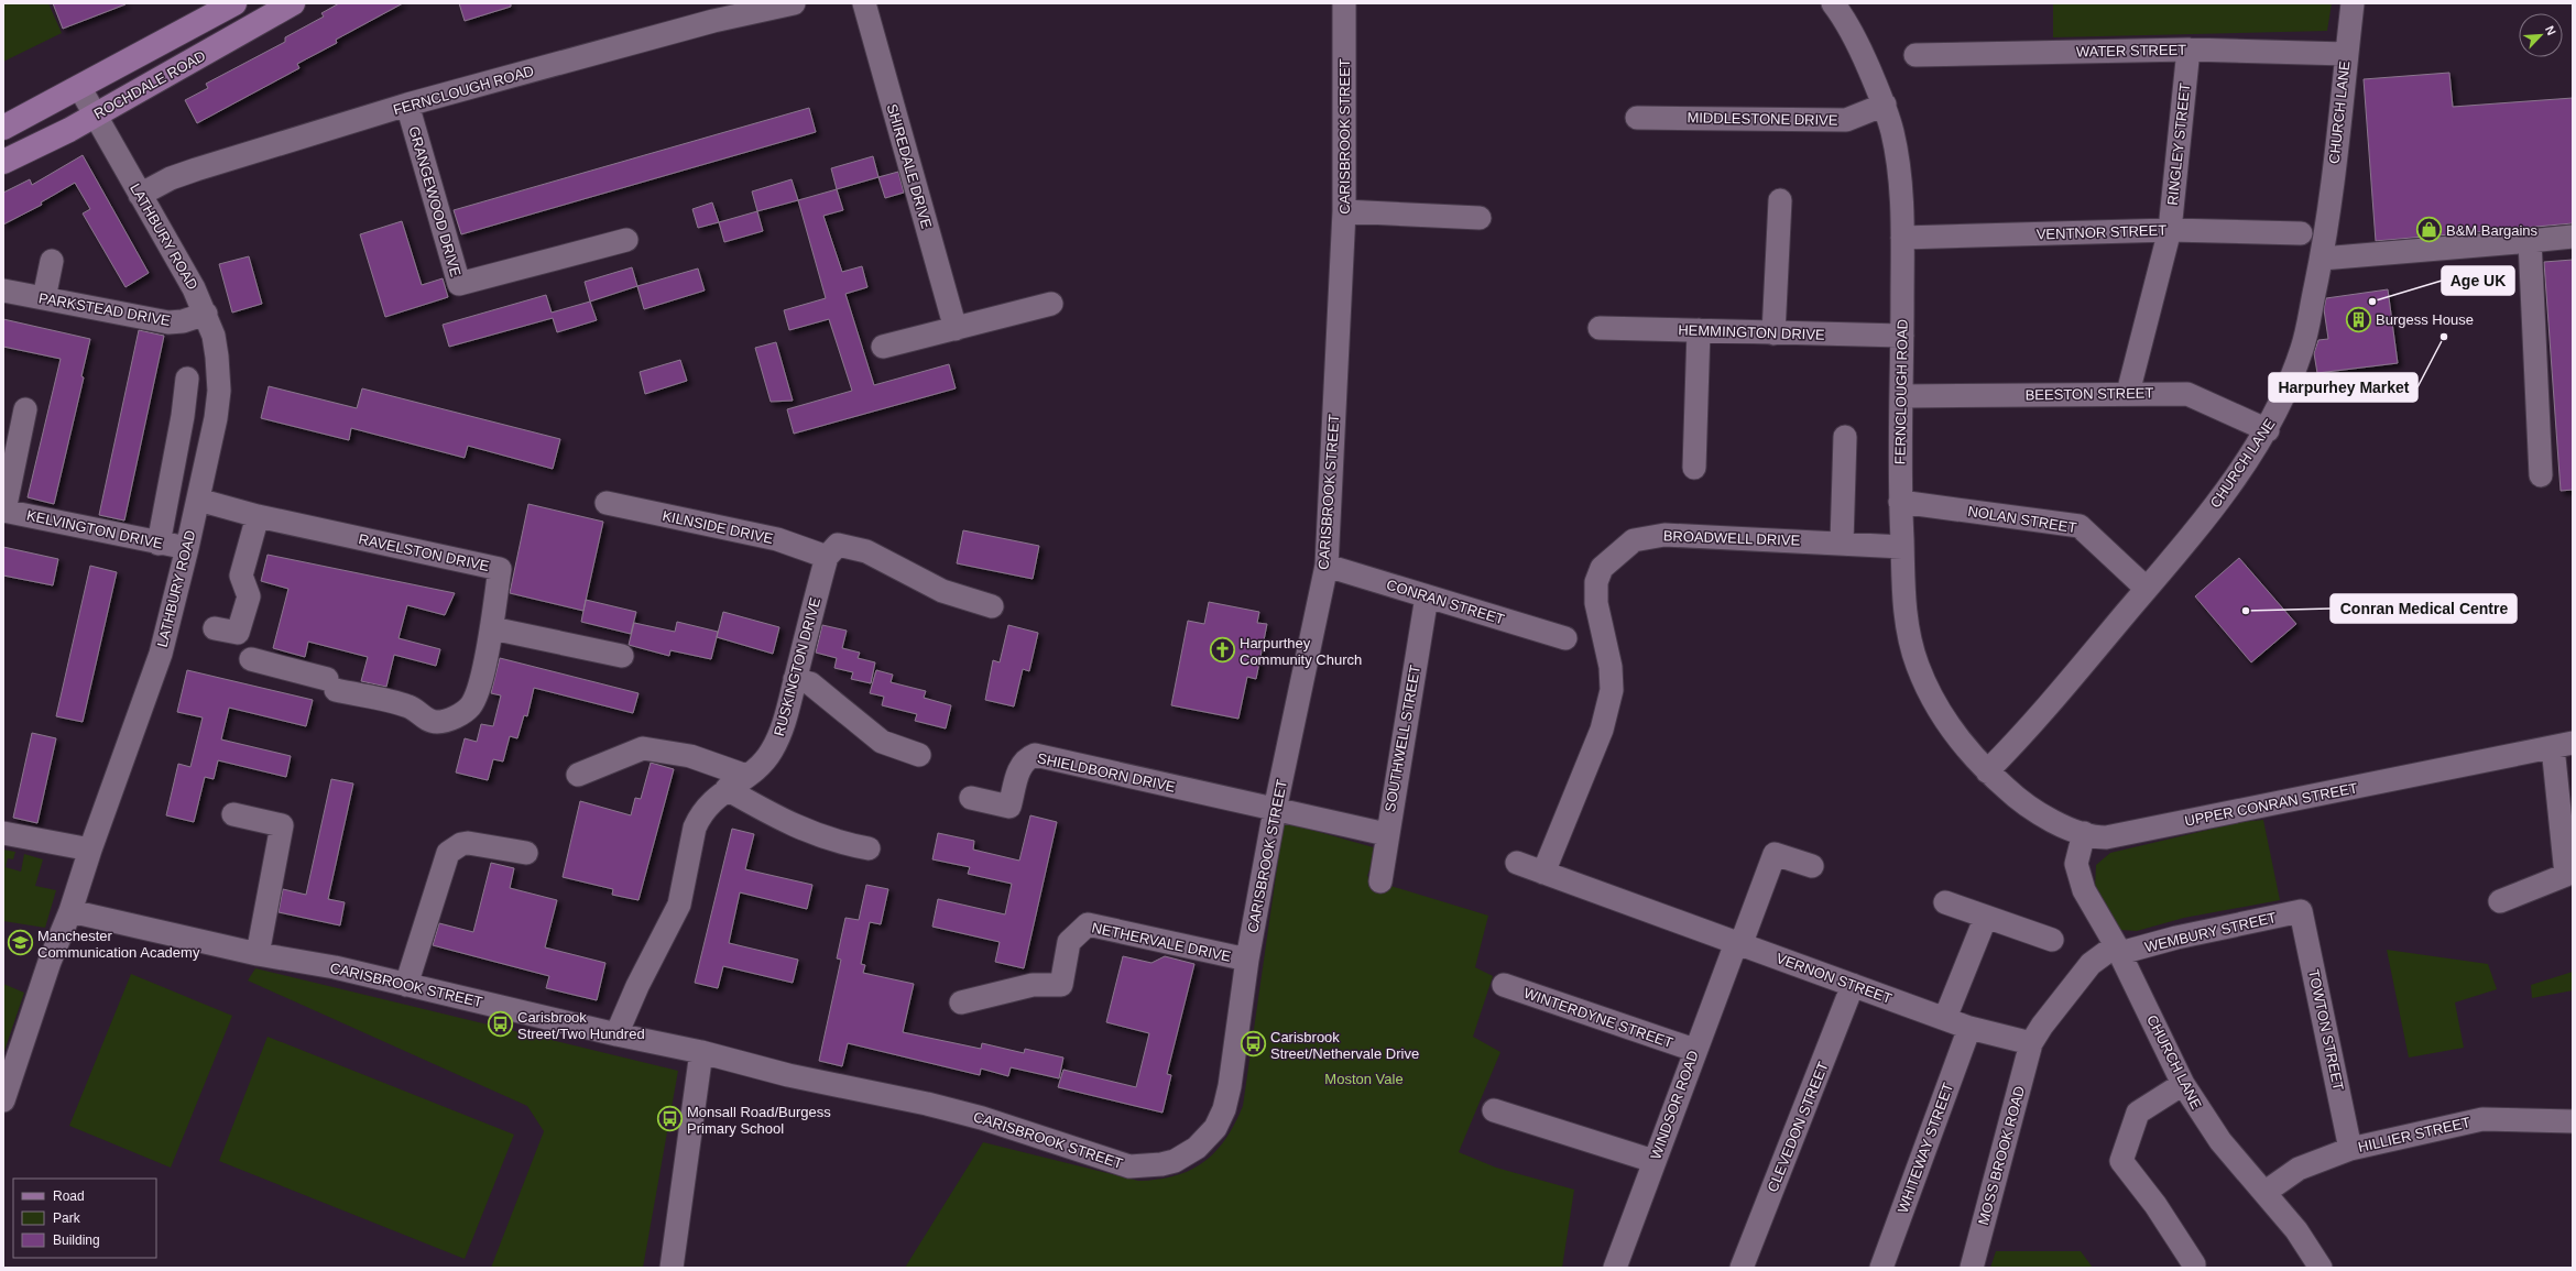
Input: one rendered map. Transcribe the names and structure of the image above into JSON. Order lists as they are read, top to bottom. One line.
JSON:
{"streets":{"main road":["ROCHDALE ROAD"],"street":["WATER STREET","FERNCLOUGH ROAD","CHURCH LANE","MIDDLESTONE DRIVE","CARISBROOK STREET","RINGLEY STREET","SHIREDALE DRIVE","GRANGEWOOD DRIVE","VENTNOR STREET","LATHBURY ROAD","PARKSTEAD DRIVE","HEMMINGTON DRIVE","BEESTON STREET","NOLAN STREET","KILNSIDE DRIVE","KELVINGTON DRIVE","BROADWELL DRIVE","RAVELSTON DRIVE","CONRAN STREET","RUSKINGTON DRIVE","SOUTHWELL STREET","SHIELDBORN DRIVE","UPPER CONRAN STREET","WEMBURY STREET","NETHERVALE DRIVE","VERNON STREET","WINTERDYNE STREET","TOWTON STREET","WINDSOR ROAD","CLEVEDON STREET","HILLIER STREET","WHITEWAY STREET","MOSS BROOK ROAD"]},"crossings":[["WATER STREET","CHURCH LANE"],["WATER STREET","RINGLEY STREET"],["ROCHDALE ROAD","LATHBURY ROAD"],["FERNCLOUGH ROAD","CHURCH LANE"],["FERNCLOUGH ROAD","MIDDLESTONE DRIVE"],["FERNCLOUGH ROAD","GRANGEWOOD DRIVE"],["FERNCLOUGH ROAD","VENTNOR STREET"],["FERNCLOUGH ROAD","LATHBURY ROAD"],["FERNCLOUGH ROAD","HEMMINGTON DRIVE"],["FERNCLOUGH ROAD","BEESTON STREET"],["FERNCLOUGH ROAD","NOLAN STREET"],["FERNCLOUGH ROAD","BROADWELL DRIVE"],["FERNCLOUGH ROAD","UPPER CONRAN STREET"],["CHURCH LANE","BEESTON STREET"],["CHURCH LANE","NOLAN STREET"],["CHURCH LANE","UPPER CONRAN STREET"],["CHURCH LANE","WEMBURY STREET"],["CHURCH LANE","HILLIER STREET"],["CARISBROOK STREET","LATHBURY ROAD"],["CARISBROOK STREET","CONRAN STREET"],["CARISBROOK STREET","RUSKINGTON DRIVE"],["CARISBROOK STREET","SHIELDBORN DRIVE"],["CARISBROOK STREET","NETHERVALE DRIVE"],["RINGLEY STREET","VENTNOR STREET"],["RINGLEY STREET","BEESTON STREET"],["LATHBURY ROAD","PARKSTEAD DRIVE"],["LATHBURY ROAD","KELVINGTON DRIVE"],["LATHBURY ROAD","RAVELSTON DRIVE"],["KILNSIDE DRIVE","RUSKINGTON DRIVE"],["BROADWELL DRIVE","VERNON STREET"],["CONRAN STREET","SOUTHWELL STREET"],["WEMBURY STREET","TOWTON STREET"],["VERNON STREET","WINDSOR ROAD"],["VERNON STREET","CLEVEDON STREET"],["VERNON STREET","WHITEWAY STREET"],["VERNON STREET","MOSS BROOK ROAD"],["WINTERDYNE STREET","WINDSOR ROAD"],["TOWTON STREET","HILLIER STREET"]],"parks":["Moston Vale"],"places":{"shop":["B&M Bargains"],"other":["Age UK","Harpurhey Market","Conran Medical Centre"],"building":["Burgess House"],"church":["Harpurthey Community Church"],"school or university":["Manchester Communication Academy"],"bus stop":["Carisbrook Street/Two Hundred","Carisbrook Street/Nethervale Drive","Monsall Road/Burgess Primary School"]},"legend":["Road","Park","Building"],"north":"top right"}
